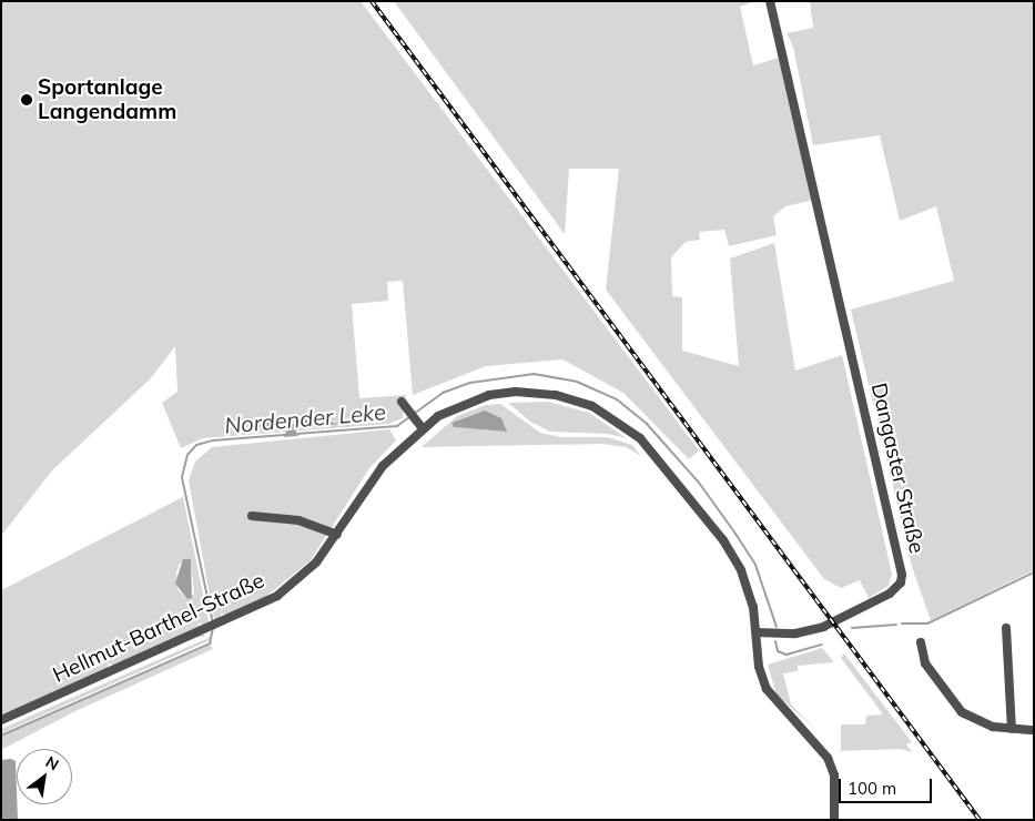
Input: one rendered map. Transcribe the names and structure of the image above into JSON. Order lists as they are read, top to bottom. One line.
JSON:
{"streets":{"street":["Dangaster Straße","Hellmut-Barthel-Straße"]},"crossings":[["Dangaster Straße","Hellmut-Barthel-Straße"]],"water":["Nordender Leke"],"places":["Sportanlage Langendamm"],"scale_bar":"100 m","north":"top right"}
